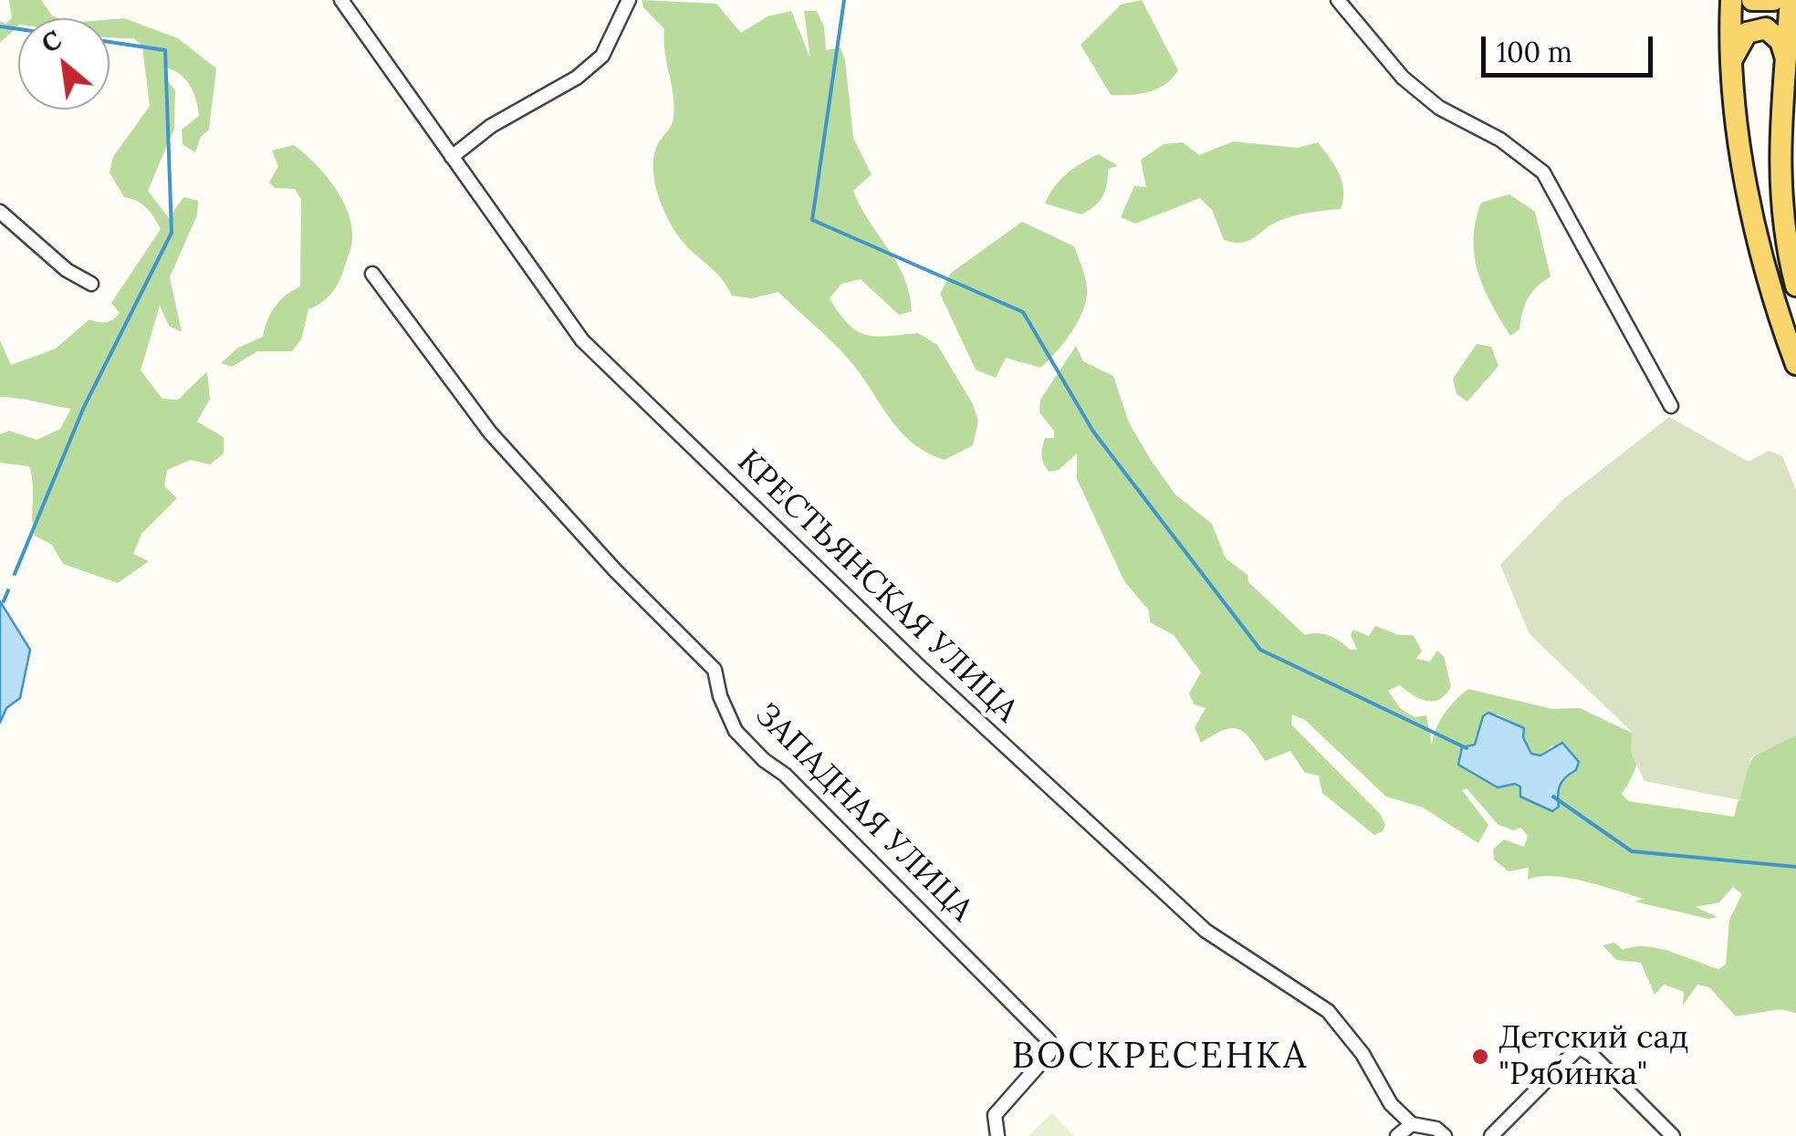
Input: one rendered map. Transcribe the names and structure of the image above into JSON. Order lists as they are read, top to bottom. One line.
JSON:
{"streets":{"street":["КРЕСТЬЯНСКАЯ УЛИЦА","ЗАПАДНАЯ УЛИЦА"]},"districts":["ВОСКРЕСЕНКА"],"places":["Детский сад \"Рябинка\""],"scale_bar":"100 m","north":"top left"}
